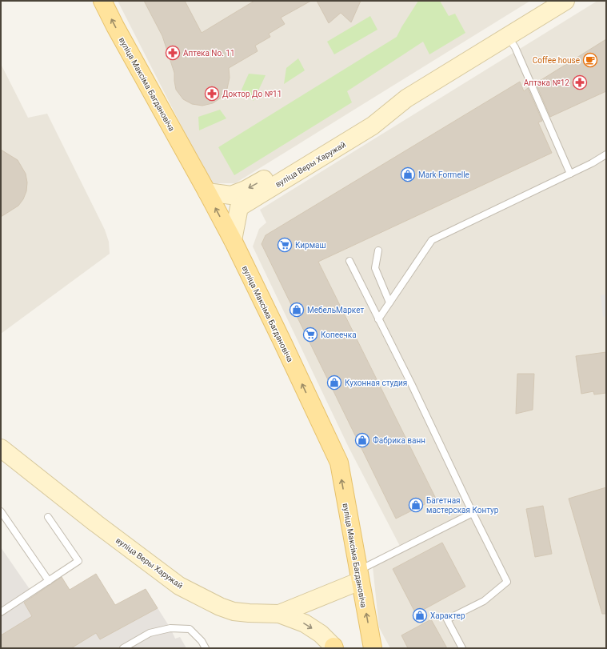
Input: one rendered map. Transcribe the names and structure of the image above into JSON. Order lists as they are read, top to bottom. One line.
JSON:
{"streets":{"main road":["вуліца Максіма Багдановіча","вуліца Веры Харужай"]},"crossings":[["вуліца Максіма Багдановіча","вуліца Веры Харужай"]],"one_way":["вуліца Максіма Багдановіча"],"places":{"pharmacy":["Аптека No. 11","Аптэка №12","Доктор До №11"],"cafe":["Coffee house"],"shop":["Mark Formelle","МебельМаркет","Кухонная студия","Фабрика ванн","Багетная мастерская Контур","Характер"],"supermarket":["Кирмаш","Копеечка"]}}
